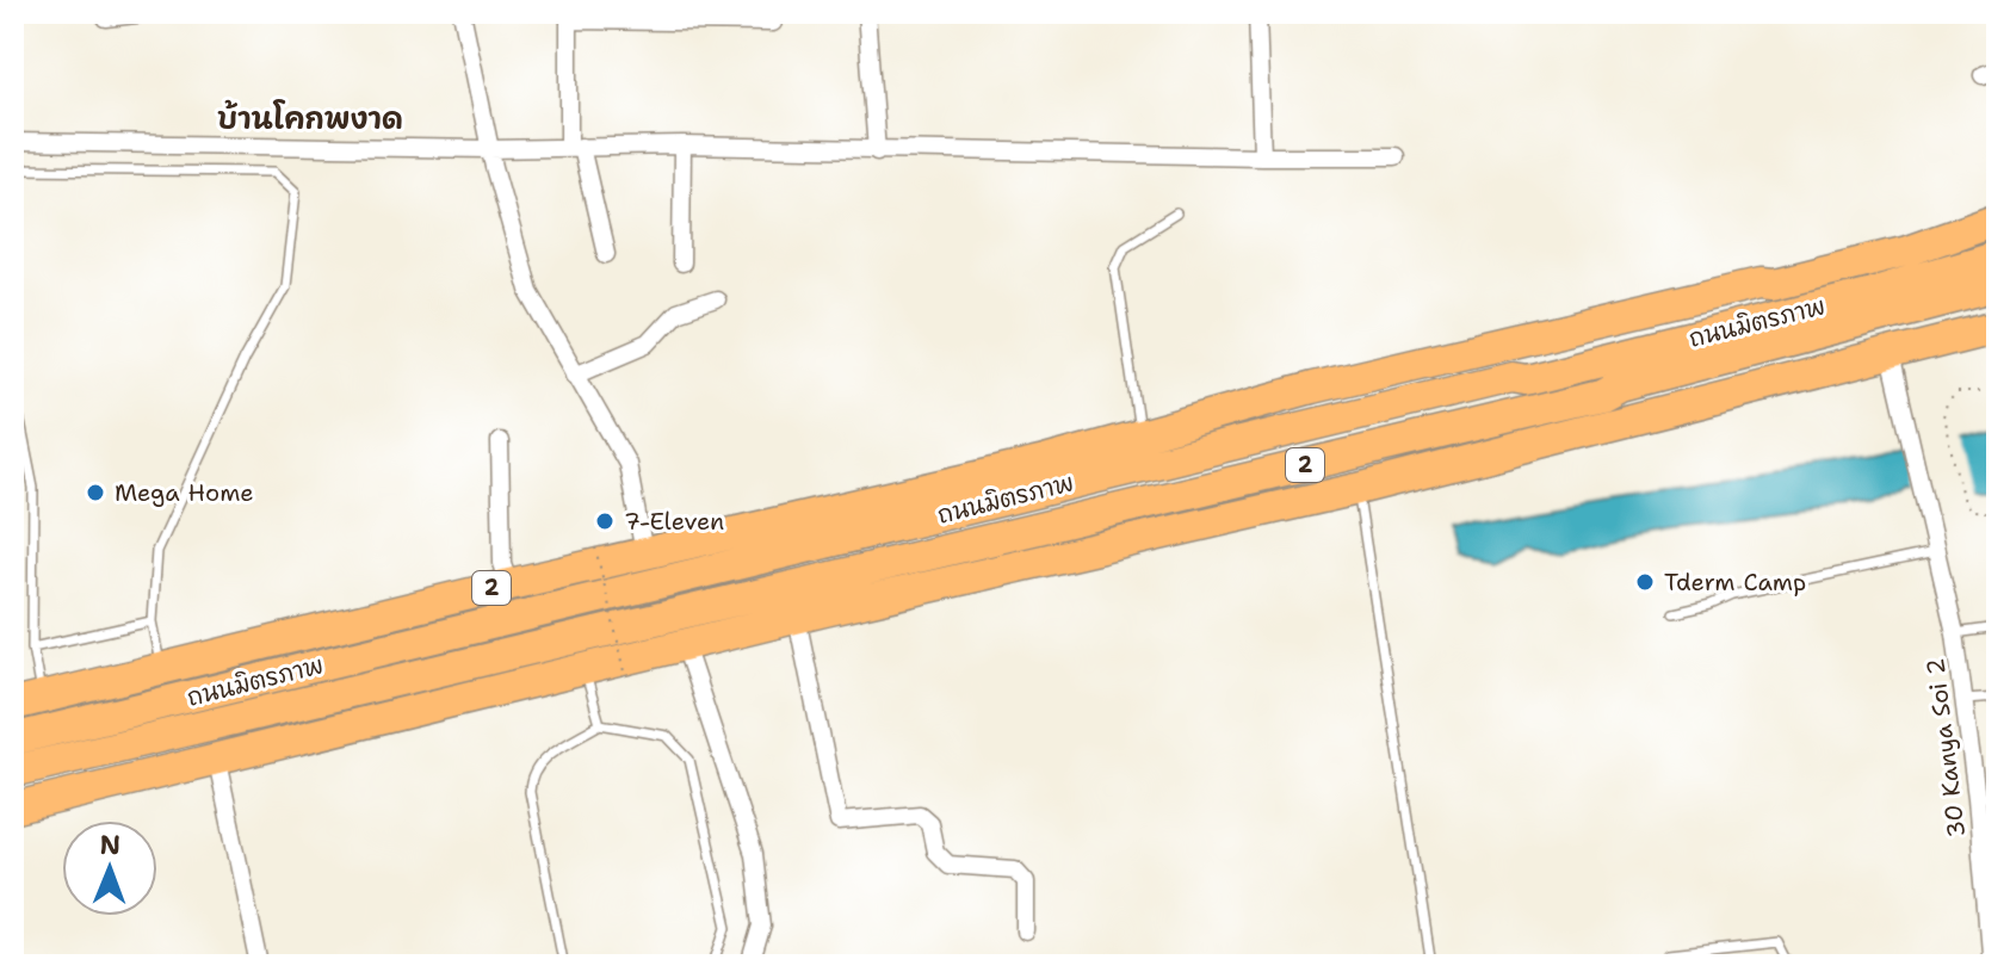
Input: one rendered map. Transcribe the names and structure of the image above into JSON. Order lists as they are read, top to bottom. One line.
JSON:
{"streets":{"highway":["ถนนมิตรภาพ","2"],"street":["30 Kanya Soi 2"]},"districts":["บ้านโคกพงาด"],"places":["Mega Home","7-Eleven","Tderm Camp"],"north":"top"}
